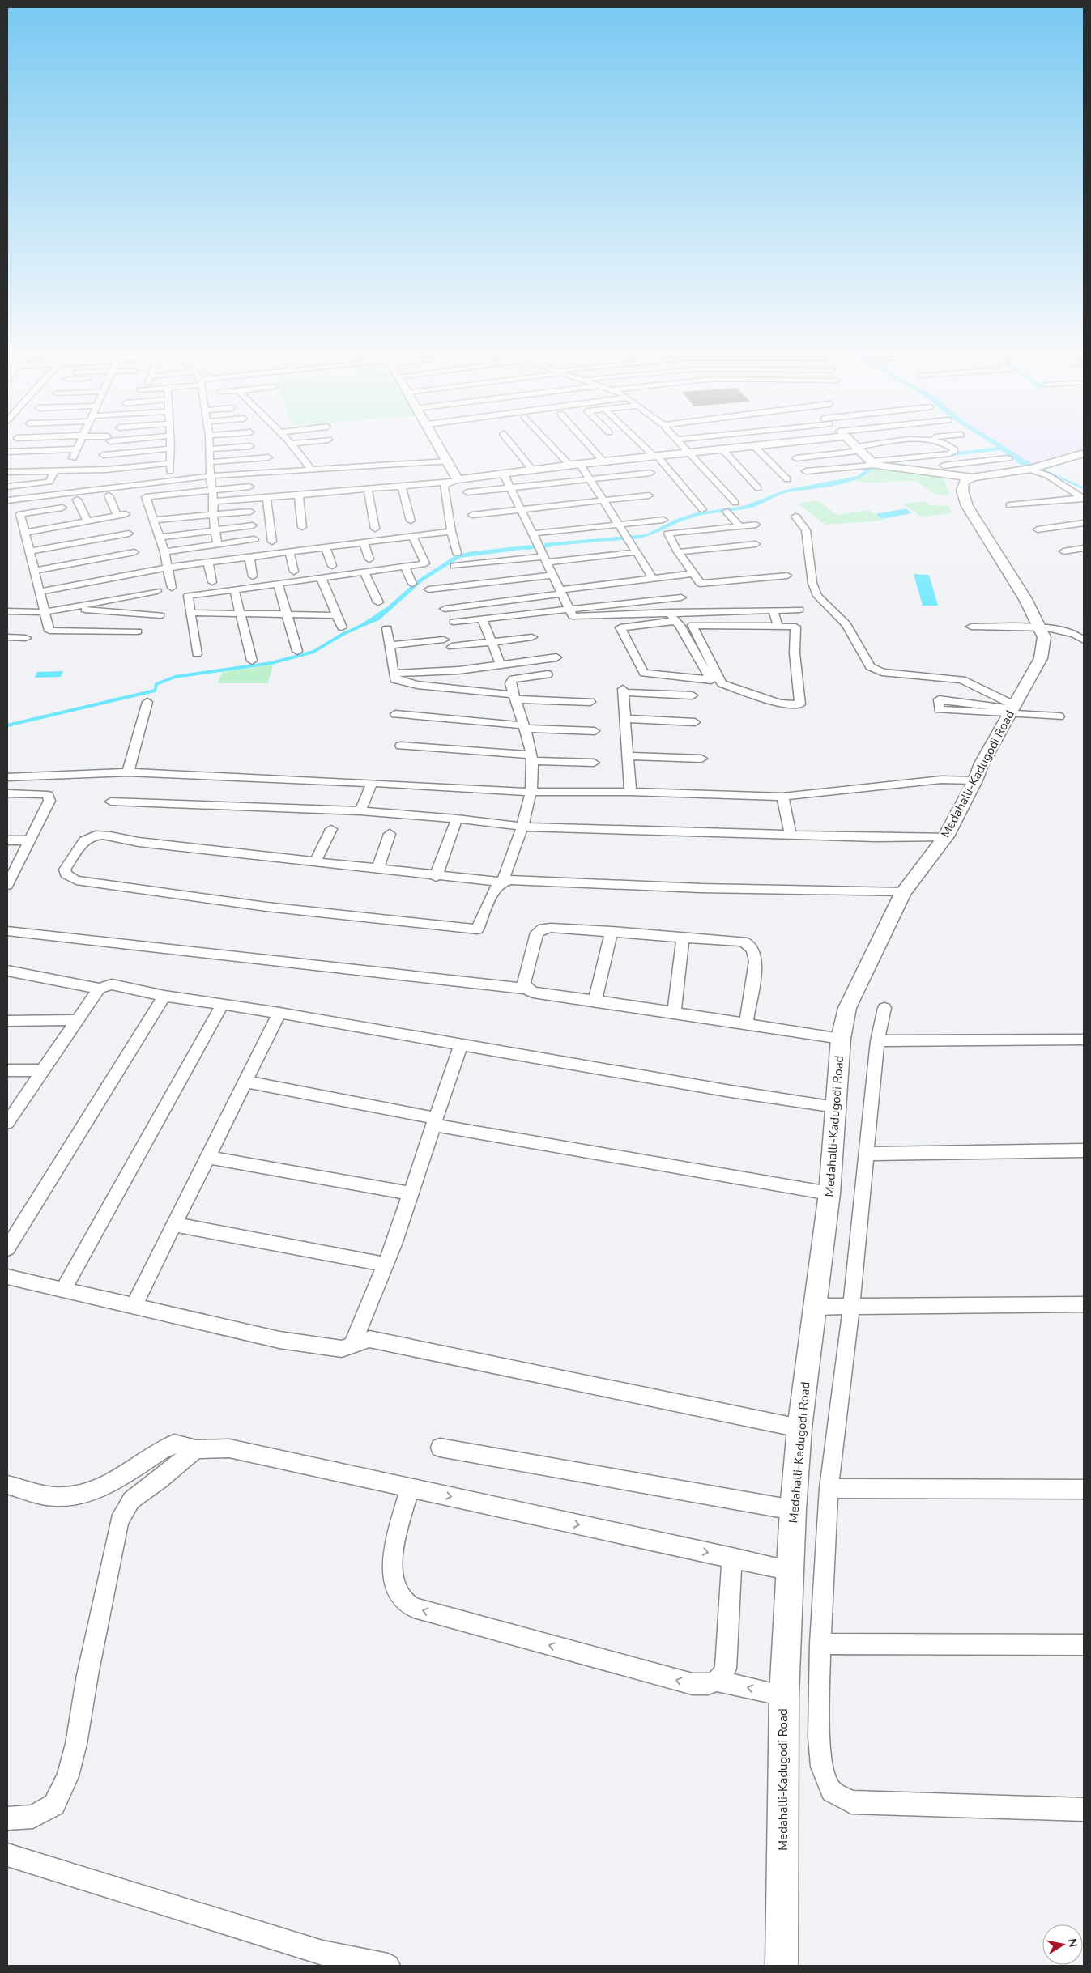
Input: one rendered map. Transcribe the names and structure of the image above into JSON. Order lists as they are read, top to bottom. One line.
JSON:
{"streets":{"street":["Medahalli-Kadugodi Road"]},"north":"right"}
